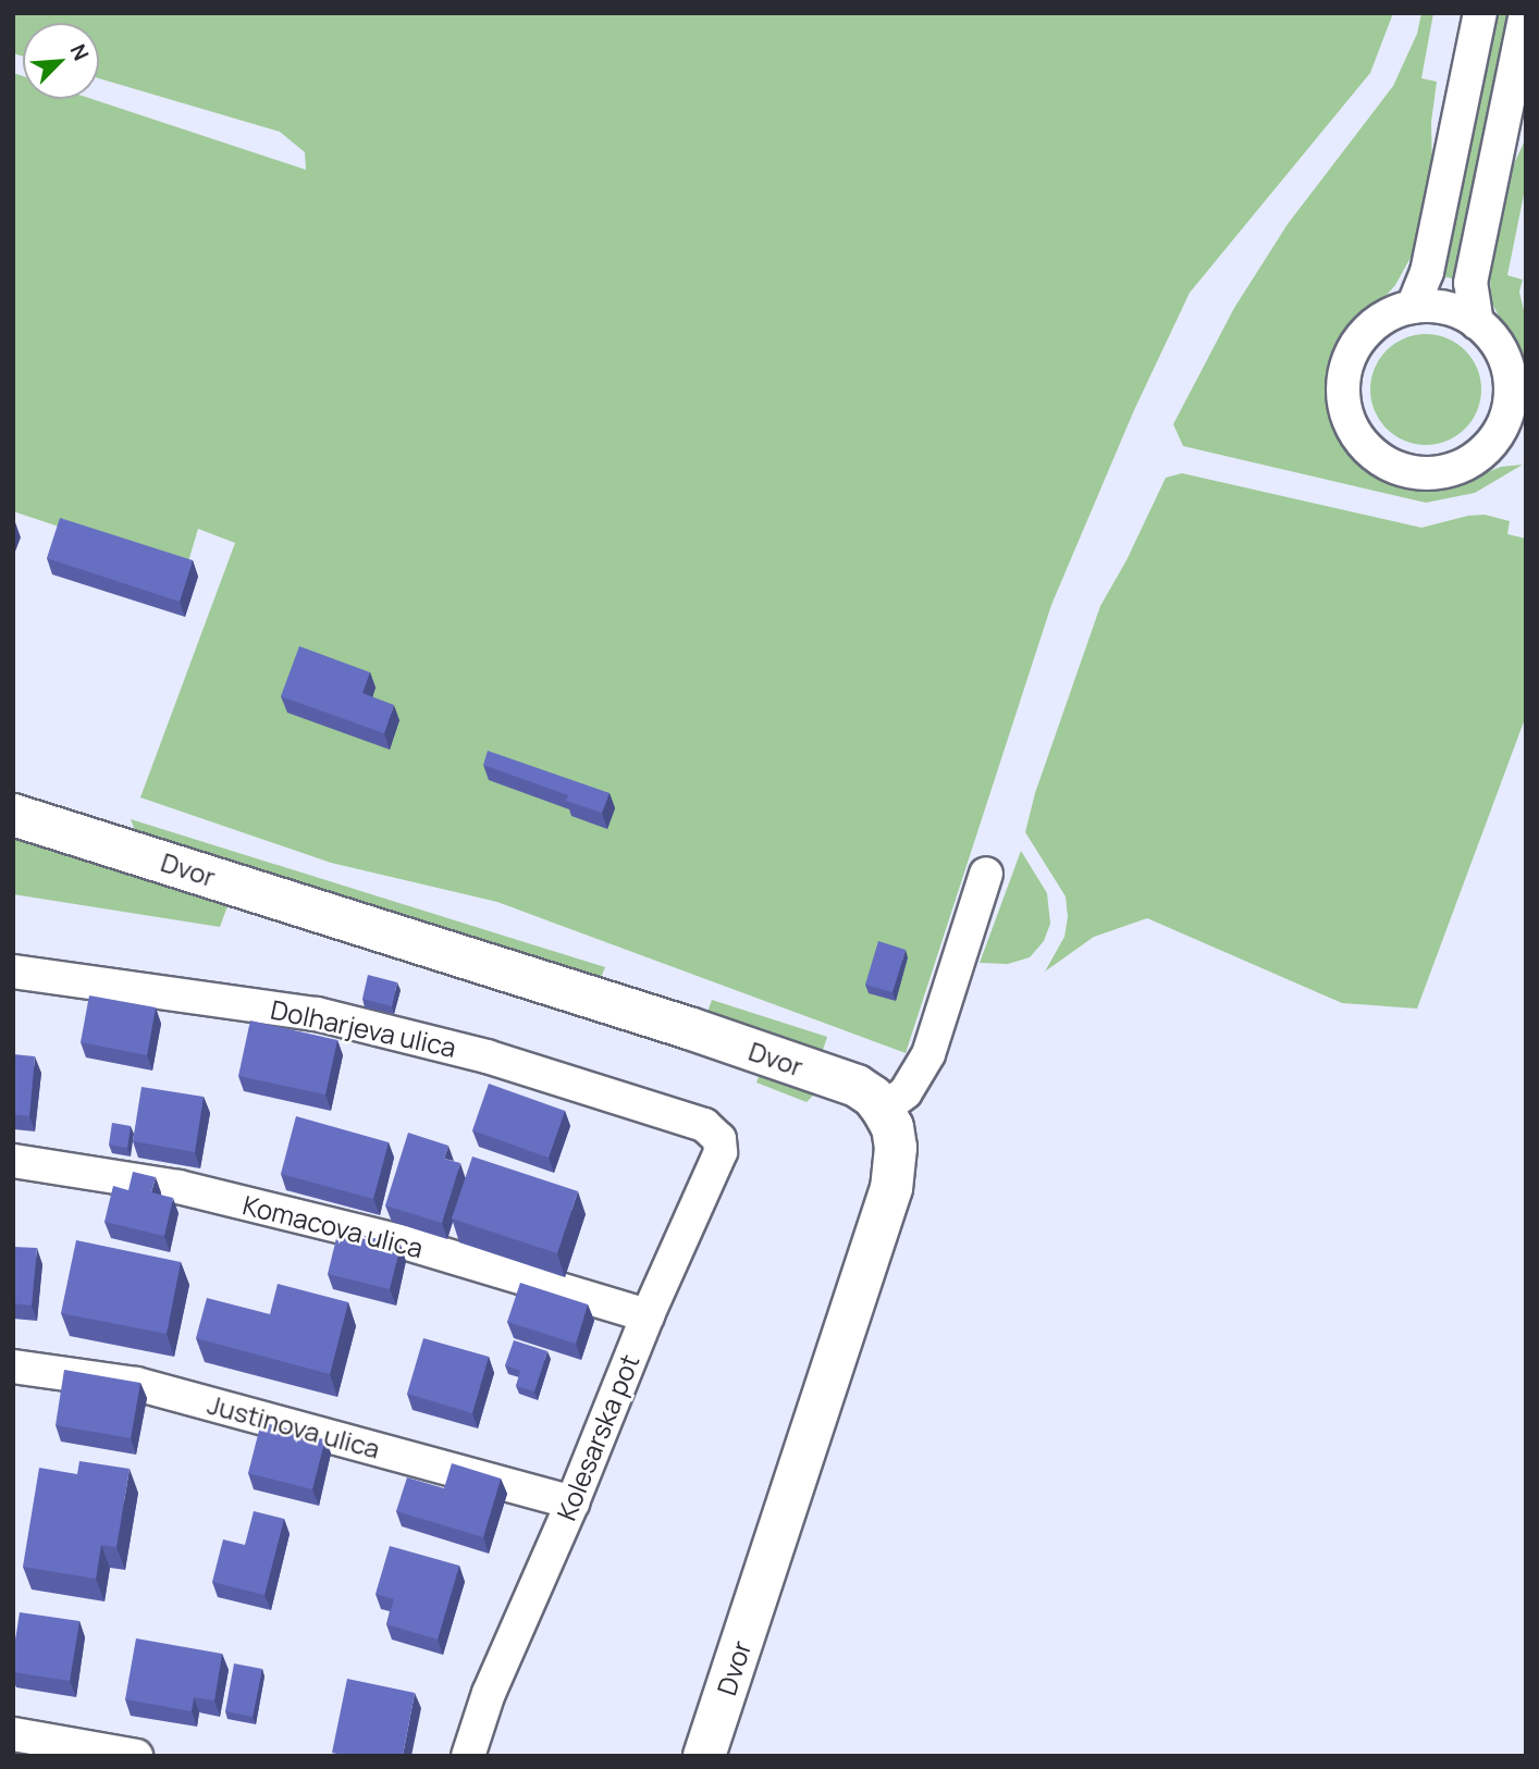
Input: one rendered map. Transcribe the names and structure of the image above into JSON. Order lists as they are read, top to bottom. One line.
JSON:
{"streets":{"street":["Dvor","Dolharjeva ulica","Komacova ulica","Justinova ulica","Kolesarska pot"]},"crossings":[["Dolharjeva ulica","Kolesarska pot"],["Komacova ulica","Kolesarska pot"],["Justinova ulica","Kolesarska pot"]],"north":"top right"}
